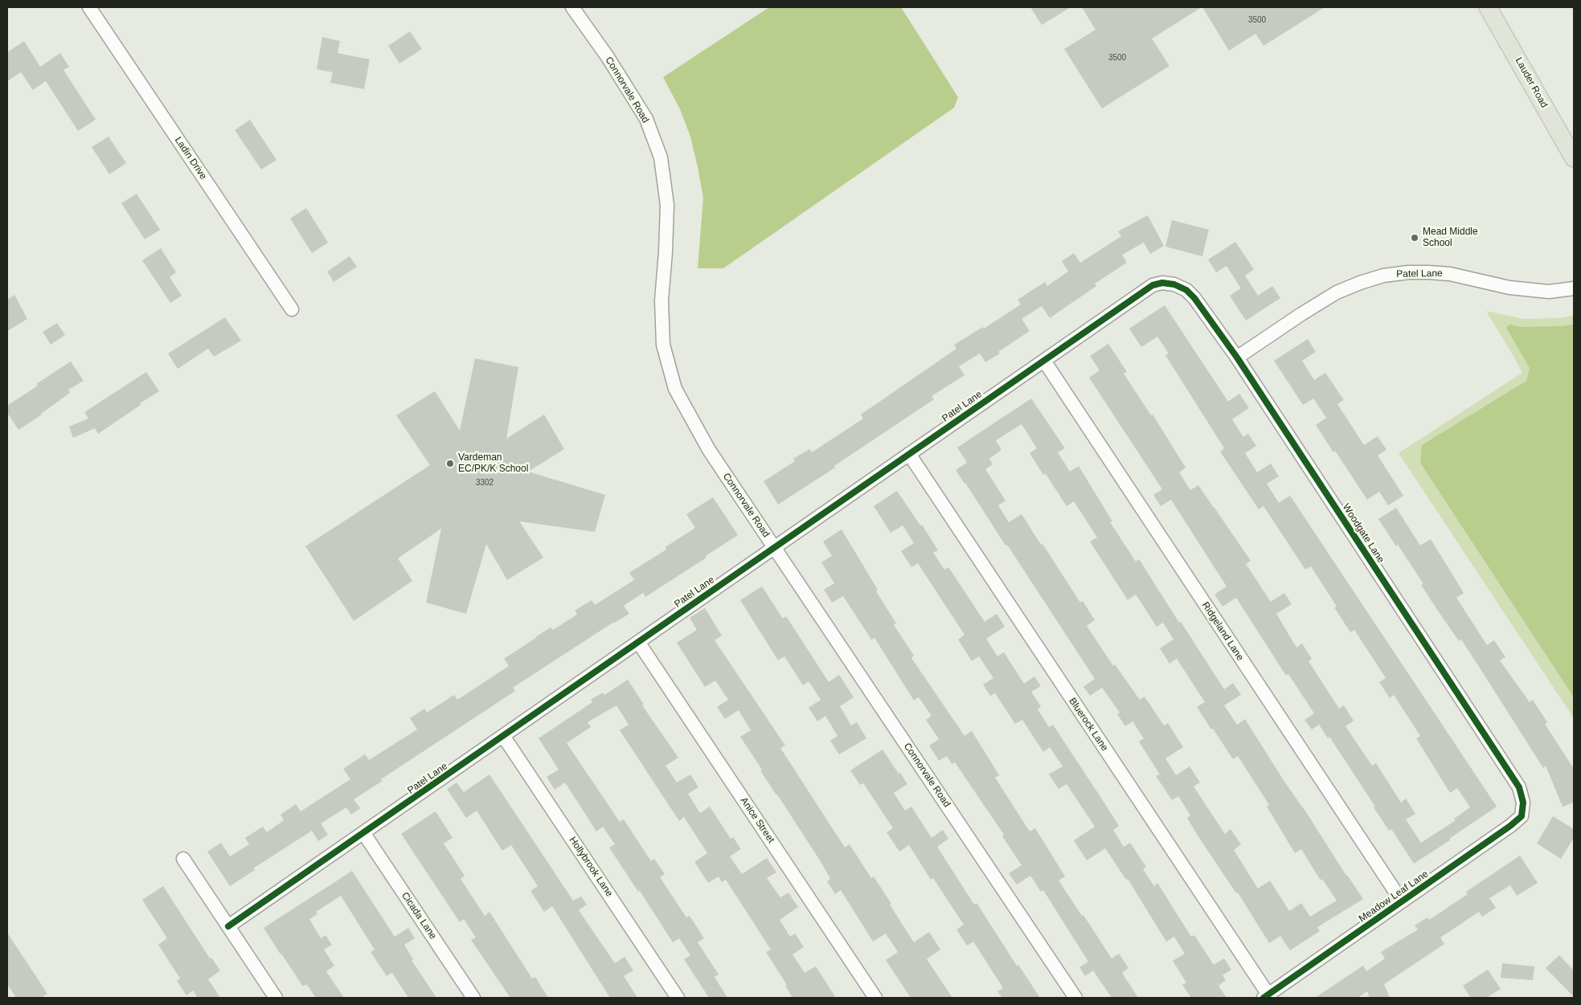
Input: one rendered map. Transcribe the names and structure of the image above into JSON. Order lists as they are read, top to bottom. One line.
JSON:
{"streets":{"main road":["Lauder Road"],"street":["Connorvale Road","Ladin Drive","Patel Lane","Woodgate Lane","Ridgeland Lane","Bluerock Lane","Anice Street","Hollybrook Lane","Meadow Leaf Lane","Cicada Lane"]},"crossings":[["Connorvale Road","Patel Lane"],["Patel Lane","Woodgate Lane"],["Patel Lane","Ridgeland Lane"],["Patel Lane","Bluerock Lane"],["Patel Lane","Anice Street"],["Patel Lane","Hollybrook Lane"],["Patel Lane","Cicada Lane"],["Woodgate Lane","Meadow Leaf Lane"],["Ridgeland Lane","Meadow Leaf Lane"],["Bluerock Lane","Meadow Leaf Lane"]],"places":["Mead Middle School","Vardeman EC/PK/K School"],"house_numbers":["3500","3500","3302"]}
